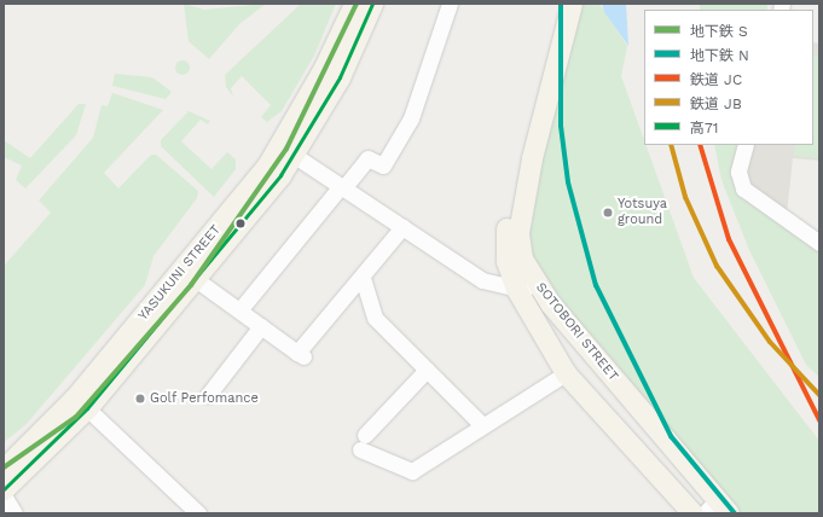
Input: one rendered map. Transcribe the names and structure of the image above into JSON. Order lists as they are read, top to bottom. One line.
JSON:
{"streets":{"main road":["YASUKUNI STREET","SOTOBORI STREET"]},"places":["Yotsuya ground","Golf Perfomance"],"lines":["metro line S","metro line N","transit line 高71","rail line JC","rail line JB"],"legend":["地下鉄 S","地下鉄 N","鉄道 JC","鉄道 JB","高71"]}
